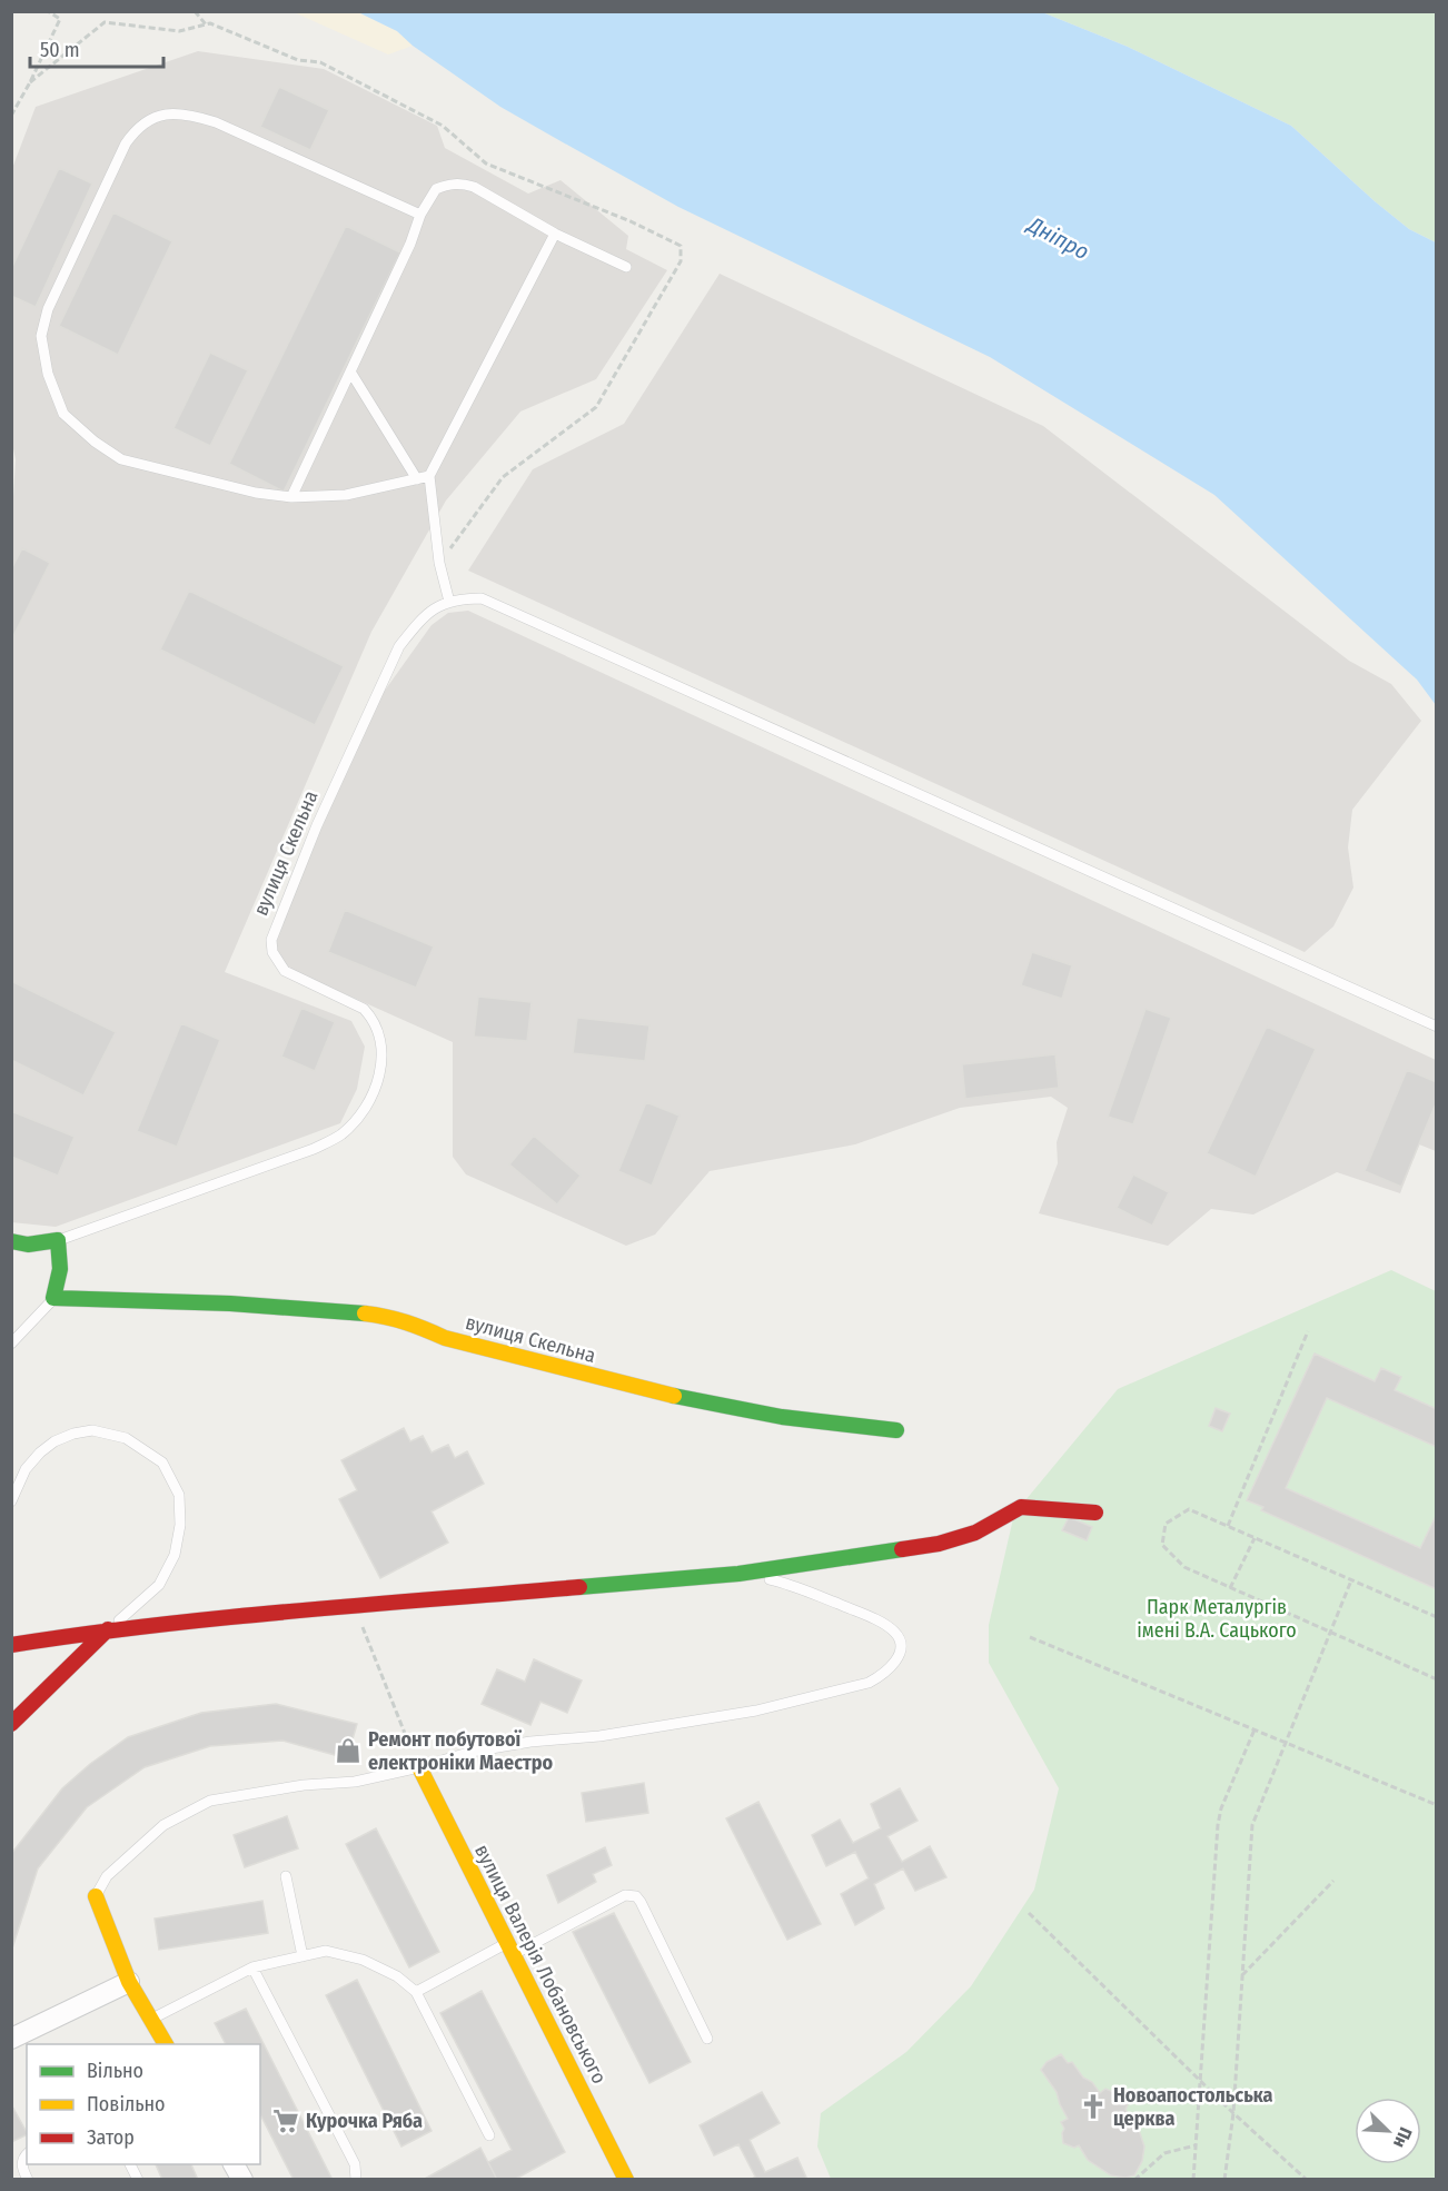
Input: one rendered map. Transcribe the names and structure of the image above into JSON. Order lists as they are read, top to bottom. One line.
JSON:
{"streets":{"street":["вулиця Скельна","вулиця Валерія Лобановського"]},"water":["Дніпро"],"parks":["Парк Металургів імені В.А. Сацького"],"places":{"shop":["Ремонт побутової електроніки Маестро"],"church":["Новоапостольська церква"],"supermarket":["Курочка Ряба"]},"legend":["Вільно","Повільно","Затор"],"scale_bar":"50 m","north":"bottom right"}
